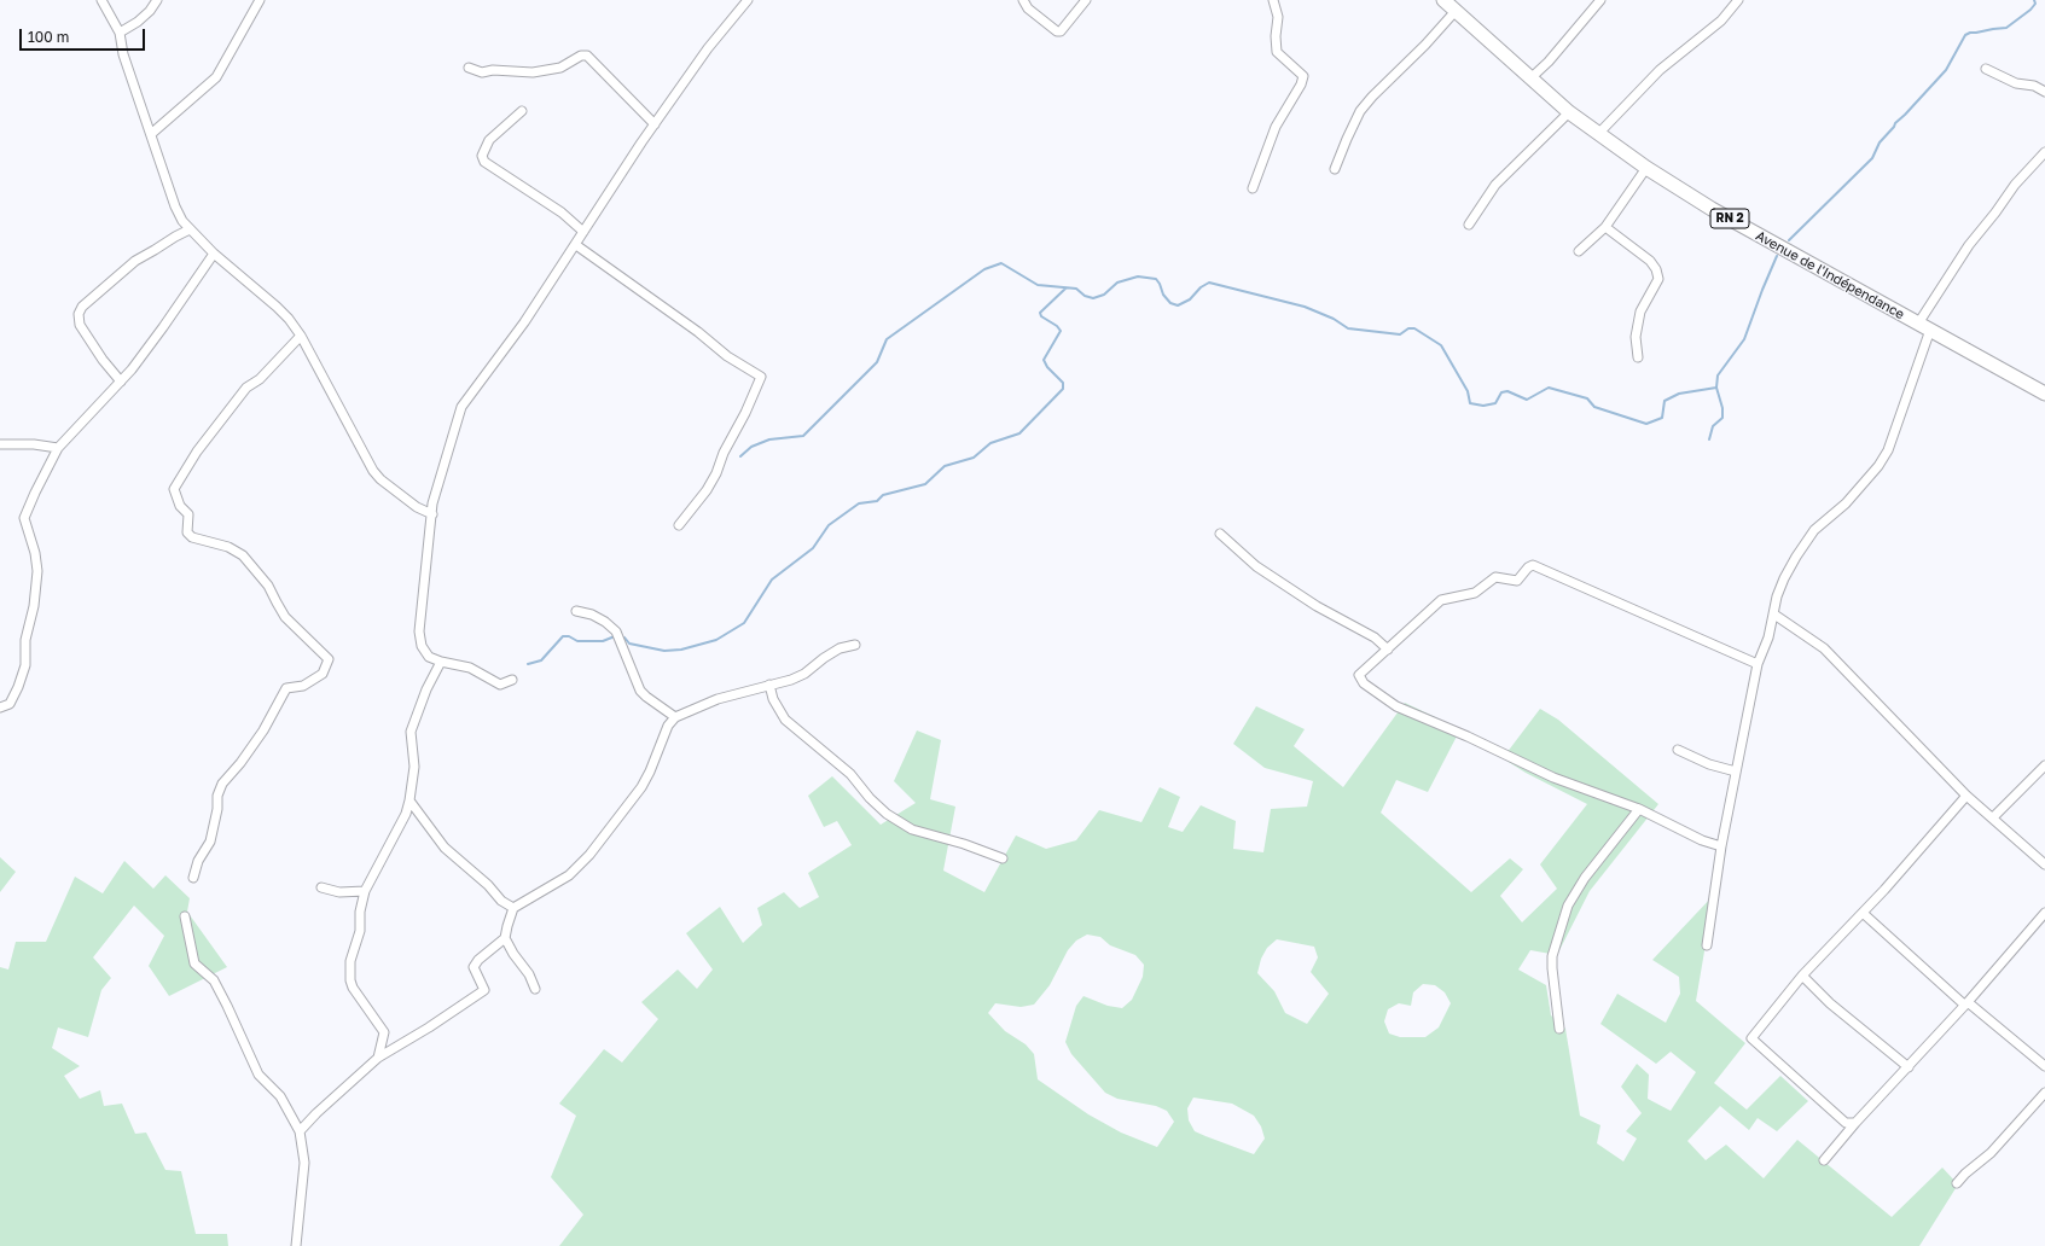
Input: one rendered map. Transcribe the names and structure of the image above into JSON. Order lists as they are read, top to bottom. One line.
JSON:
{"streets":{"main road":["RN 2","Avenue de l'Indépendance"]},"scale_bar":"100 m"}
